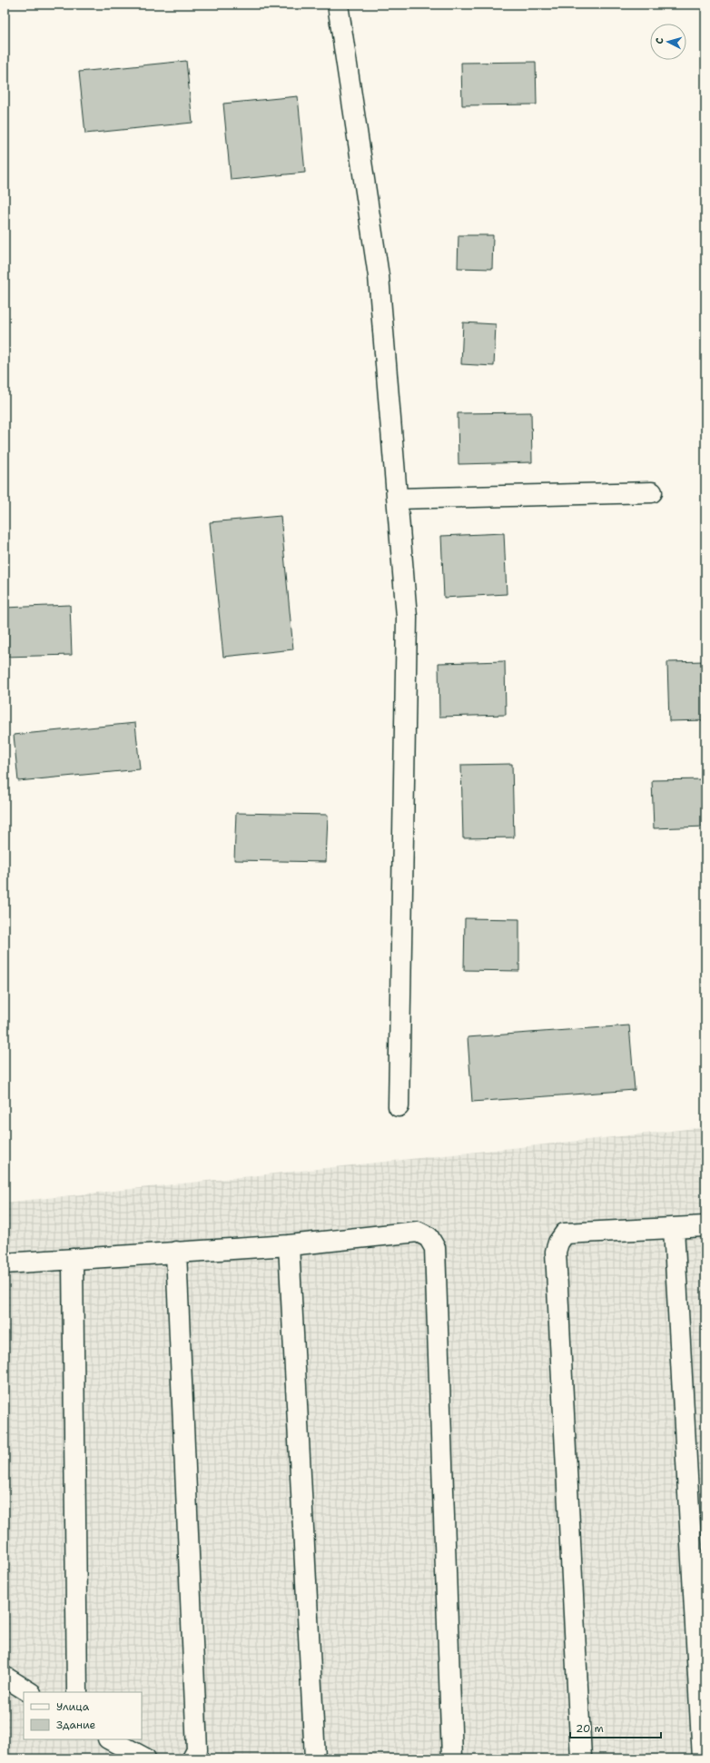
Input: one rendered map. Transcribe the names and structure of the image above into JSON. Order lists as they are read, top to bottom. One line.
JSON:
{"legend":["Улица","Здание"],"scale_bar":"20 m","north":"left"}
